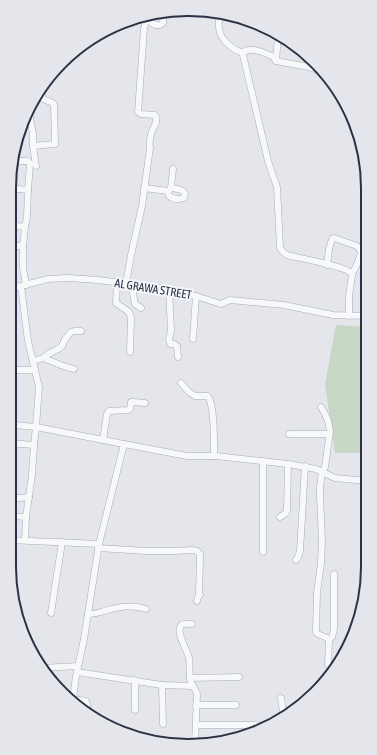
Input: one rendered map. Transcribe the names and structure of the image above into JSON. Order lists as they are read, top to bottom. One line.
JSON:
{"streets":{"street":["AL GRAWA STREET"]}}
